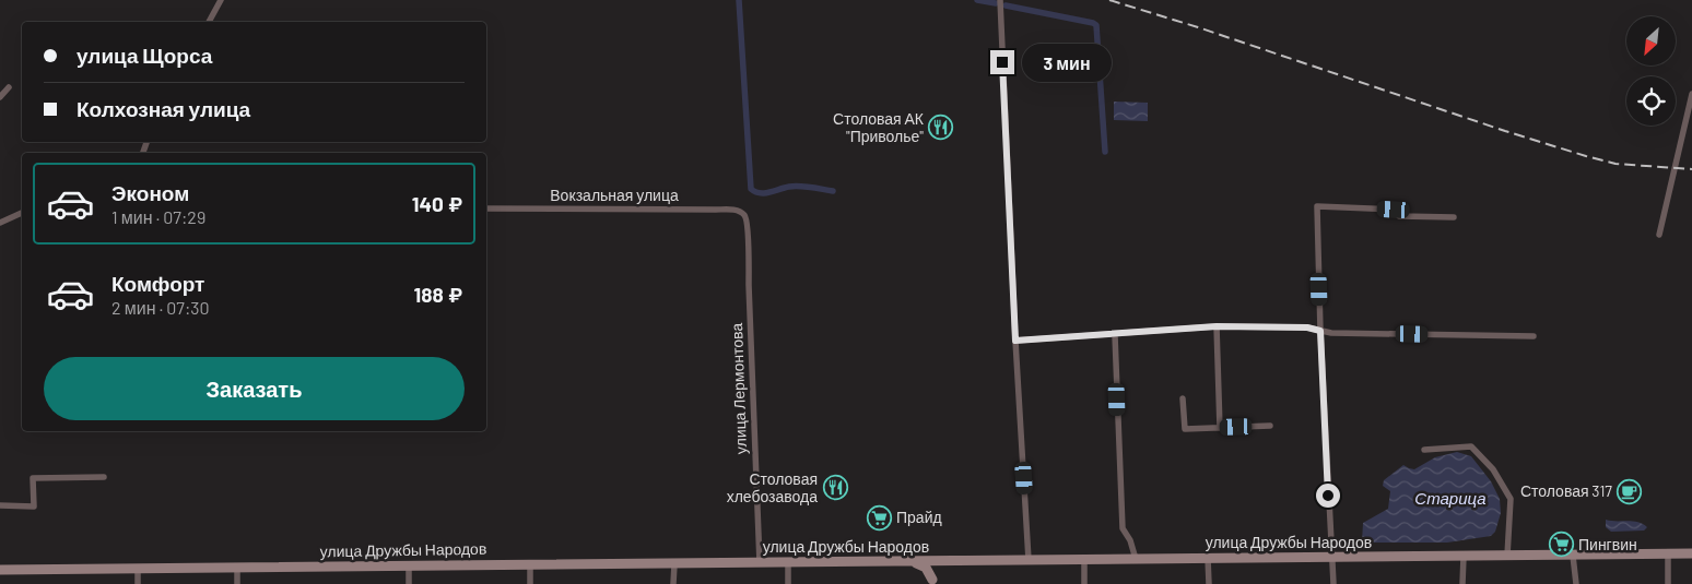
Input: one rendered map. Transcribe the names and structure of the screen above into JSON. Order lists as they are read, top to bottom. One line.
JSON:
{"streets":{"street":["Вокзальная улица","улица Лермонтова","улица Дружбы Народов"]},"crossings":[["Вокзальная улица","улица Лермонтова"],["улица Лермонтова","улица Дружбы Народов"]],"water":["Старица"],"places":{"restaurant":["Столовая АК \"Приволье\"","Столовая хлебозавода"],"cafe":["Столовая 317"],"supermarket":["Прайд","Пингвин"]},"north":"bottom left","page":{"banner":["улица Щорса","Колхозная улица"],"bubble":"3 мин","list":[{"name":"Эконом","note":"1 мин · 07:29","value":"140 ₽"},{"name":"Комфорт","note":"2 мин · 07:30","value":"188 ₽"}],"buttons":"Заказать"}}
